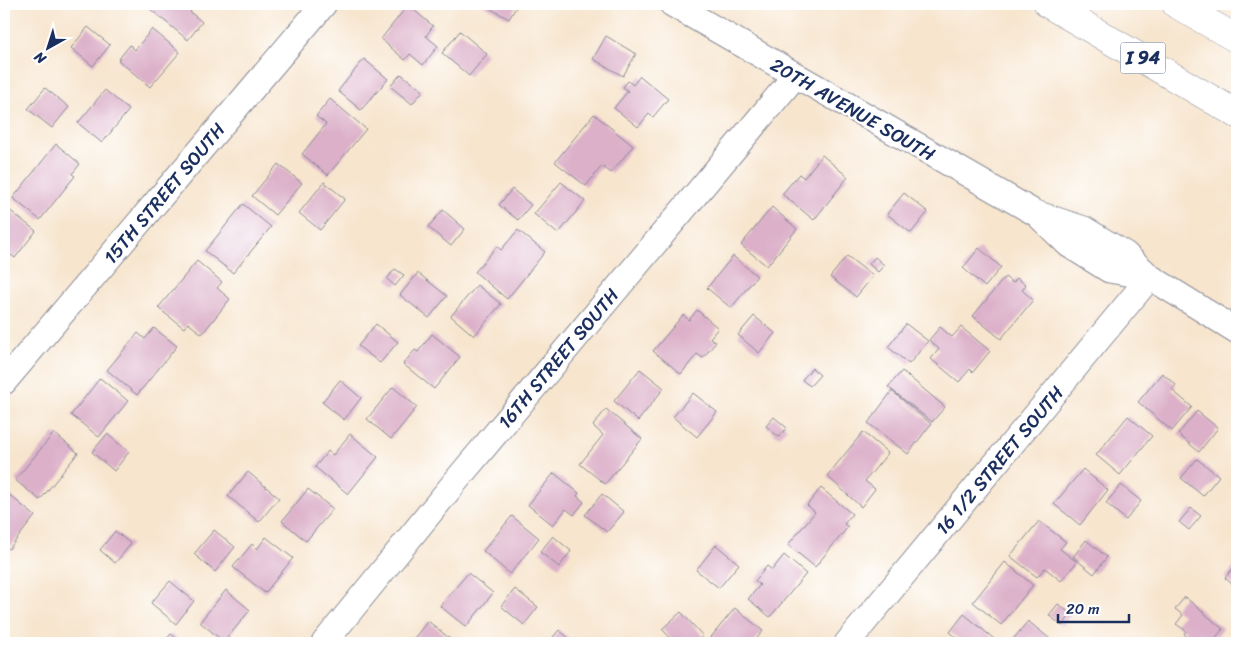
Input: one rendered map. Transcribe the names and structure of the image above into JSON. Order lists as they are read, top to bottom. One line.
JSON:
{"streets":{"highway":["I 94"],"street":["20TH AVENUE SOUTH","15TH STREET SOUTH","16TH STREET SOUTH","16 1/2 STREET SOUTH"]},"crossings":[["20TH AVENUE SOUTH","16TH STREET SOUTH"],["20TH AVENUE SOUTH","16 1/2 STREET SOUTH"]],"scale_bar":"20 m","north":"bottom left"}
